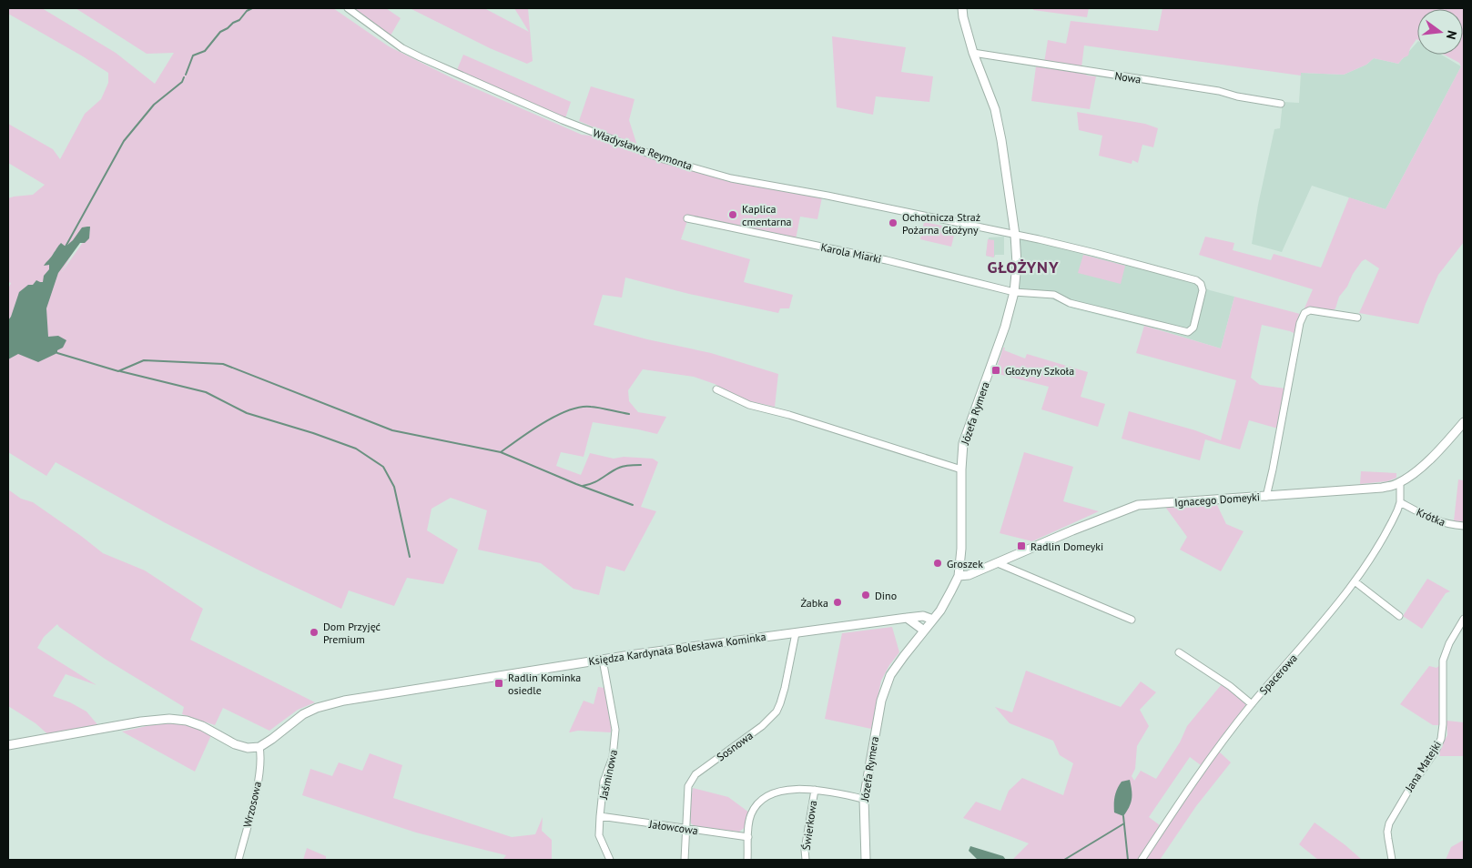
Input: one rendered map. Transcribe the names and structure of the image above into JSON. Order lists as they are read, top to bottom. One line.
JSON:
{"streets":{"street":["Nowa","Władysława Reymonta","Karola Miarki","Józefa Rymera","Ignacego Domeyki","Krótka","Księdza Kardynała Bolesława Kominka","Spacerowa","Sosnowa","Jana Matejki","Jaśminowa","Wrzosowa","Świerkowa","Jałowcowa"]},"crossings":[["Nowa","Józefa Rymera"],["Władysława Reymonta","Karola Miarki"],["Władysława Reymonta","Józefa Rymera"],["Karola Miarki","Józefa Rymera"],["Józefa Rymera","Ignacego Domeyki"],["Józefa Rymera","Księdza Kardynała Bolesława Kominka"],["Ignacego Domeyki","Spacerowa"],["Krótka","Spacerowa"],["Księdza Kardynała Bolesława Kominka","Sosnowa"],["Księdza Kardynała Bolesława Kominka","Jaśminowa"],["Księdza Kardynała Bolesława Kominka","Wrzosowa"],["Sosnowa","Jałowcowa"],["Jaśminowa","Jałowcowa"]],"districts":["GŁOŻYNY"],"places":{"other":["Kaplica cmentarna","Ochotnicza Straż Pożarna Głożyny","Groszek","Dino","Żabka","Dom Przyjęć Premium"],"transit":["Głożyny Szkoła","Radlin Domeyki","Radlin Kominka osiedle"]},"north":"right"}
